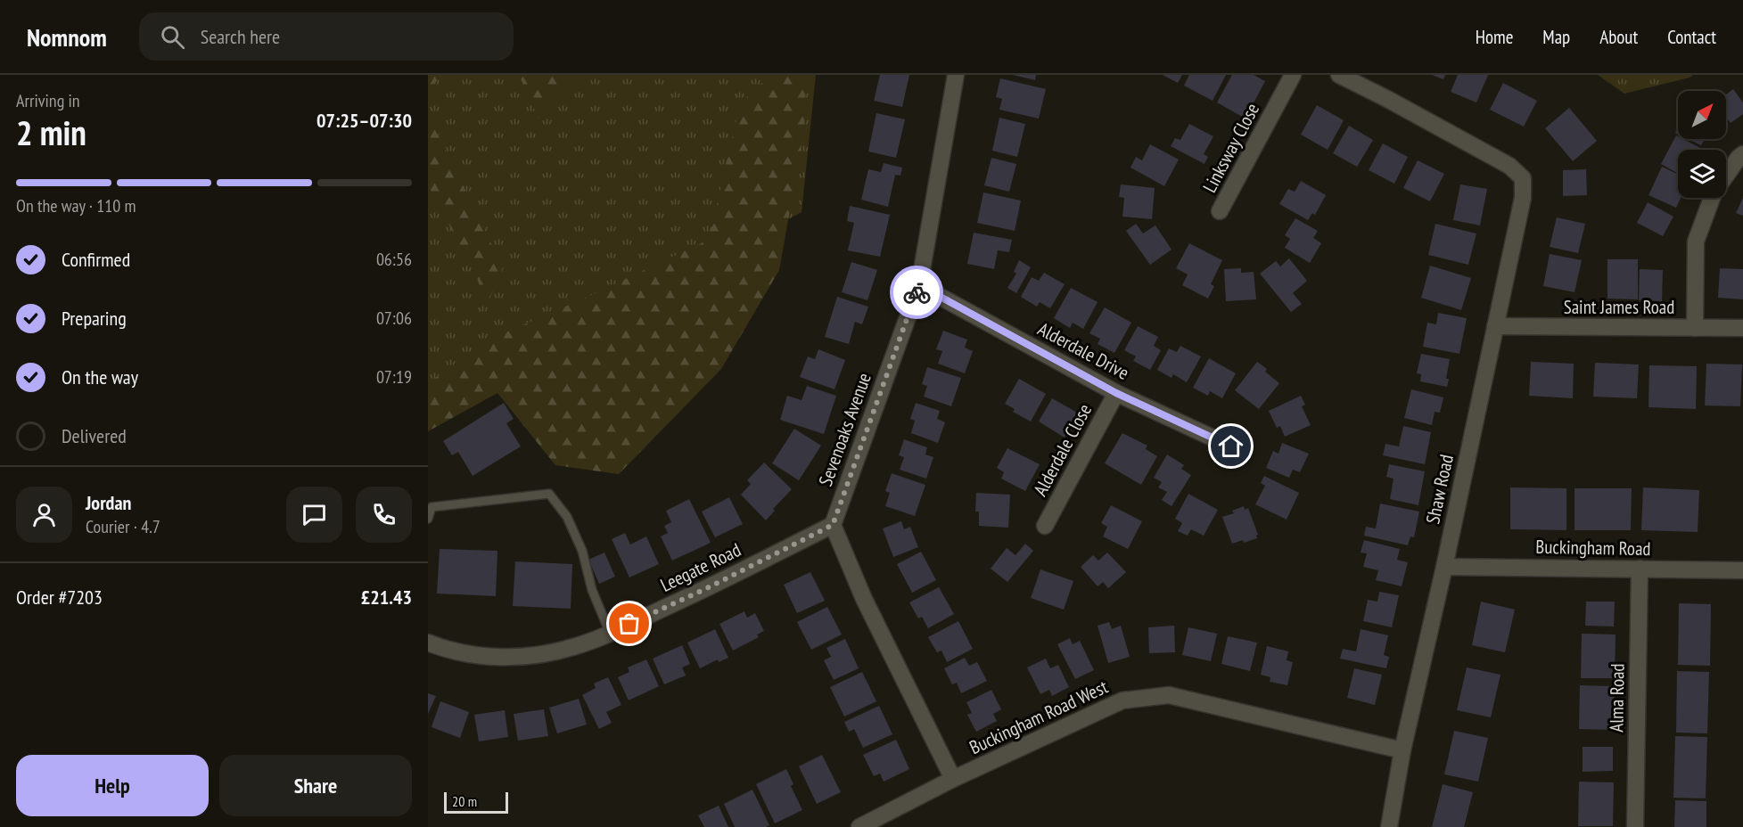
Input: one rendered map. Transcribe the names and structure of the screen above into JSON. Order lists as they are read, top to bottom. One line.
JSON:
{"streets":{"street":["Linksway Close","Saint James Road","Alderdale Drive","Sevenoaks Avenue","Alderdale Close","Shaw Road","Buckingham Road","Leegate Road","Alma Road","Buckingham Road West"]},"crossings":[["Saint James Road","Shaw Road"],["Alderdale Drive","Sevenoaks Avenue"],["Alderdale Drive","Alderdale Close"],["Sevenoaks Avenue","Leegate Road"],["Shaw Road","Buckingham Road"],["Shaw Road","Buckingham Road West"],["Buckingham Road","Alma Road"]],"scale_bar":"20 m","north":"top right","page":{"header":"Nomnom","search":"Search here","nav":["Home","Map","About","Contact"],"heading":["2 min","Arriving in","07:25–07:30"],"panel":["Jordan","Courier · 4.7","Order #7203","£21.43"],"bar":"On the way · 110 m","list":[["Confirmed","06:56"],["Preparing","07:06"],["On the way","07:19"],"Delivered"],"buttons":["Help","Share"],"scale":"20 m"}}
